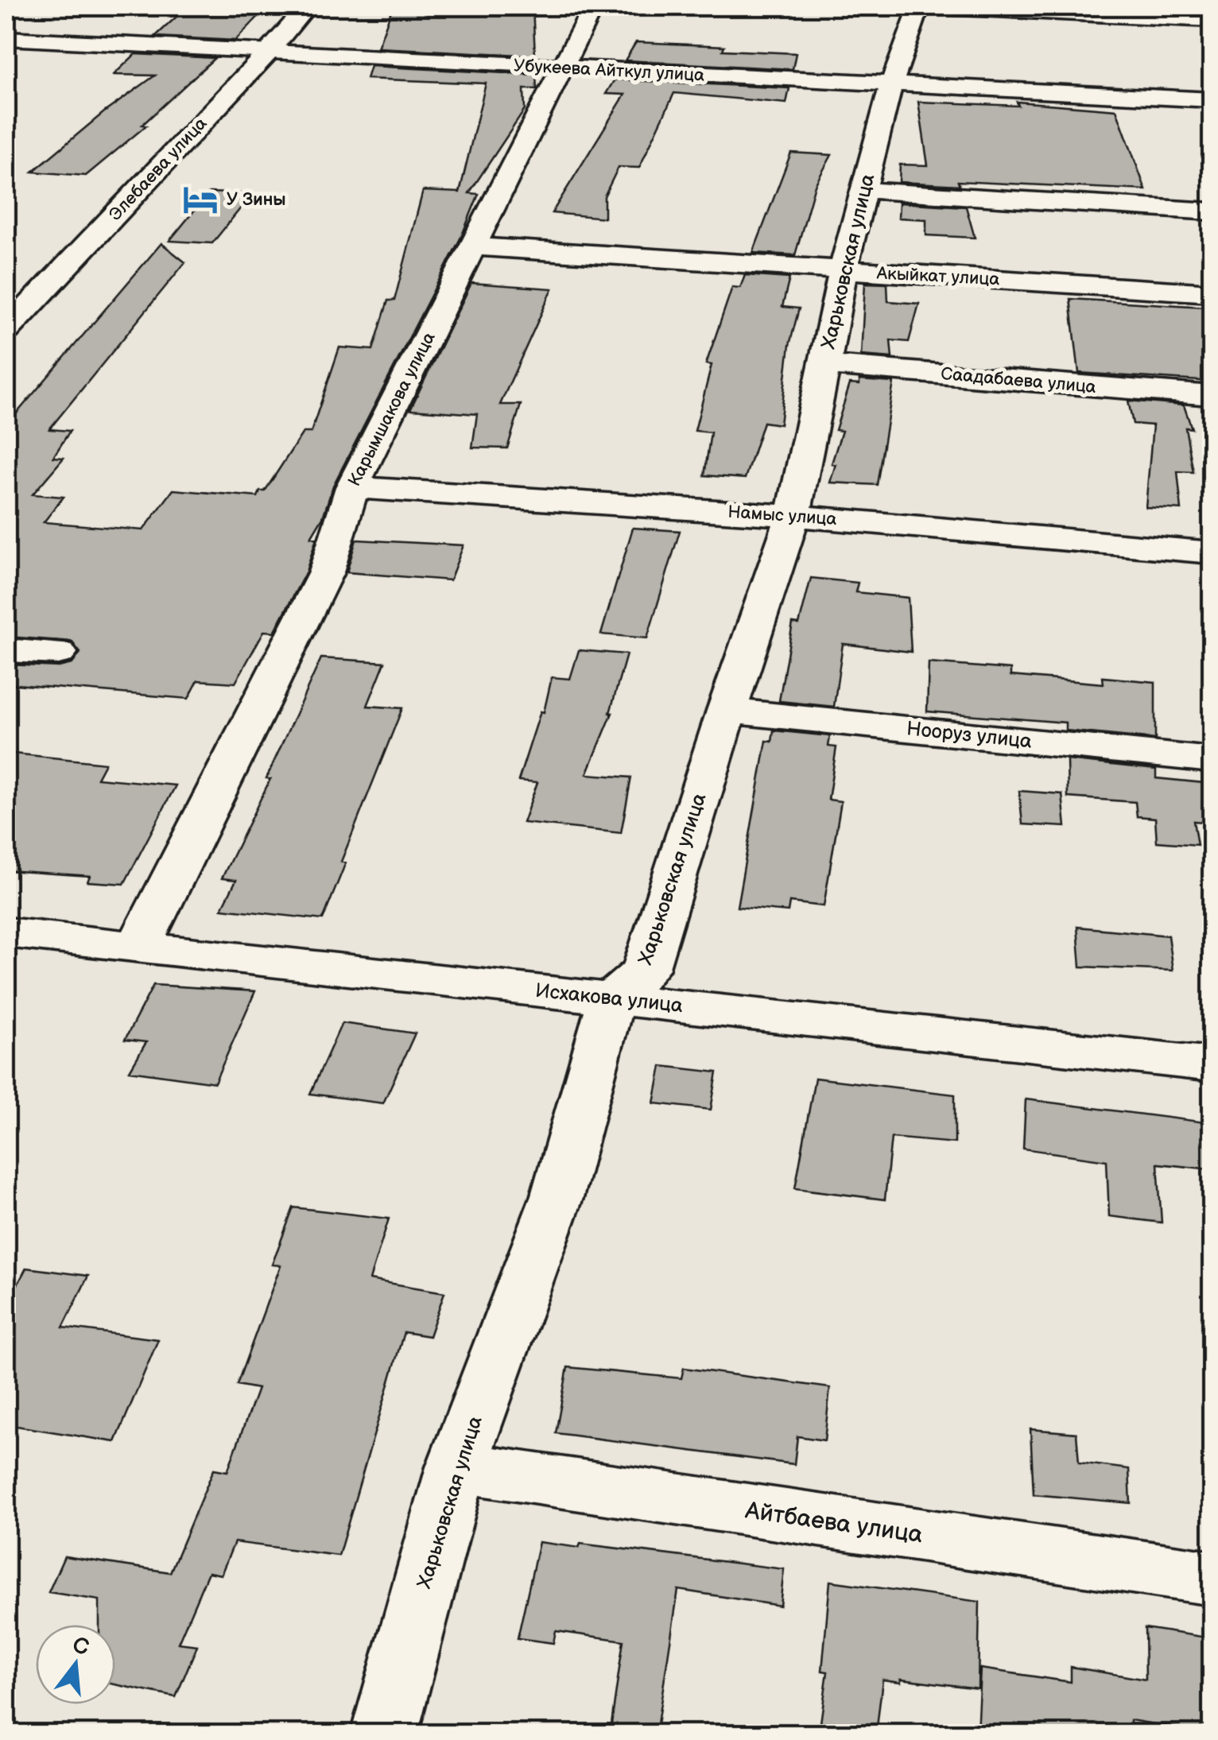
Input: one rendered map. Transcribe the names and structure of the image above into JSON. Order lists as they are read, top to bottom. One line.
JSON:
{"streets":{"street":["Убукеева Айткул улица","Элебаева улица","Харьковская улица","Акыйкат улица","Саадабаева улица","Карымшакова улица","Намыс улица","Нооруз улица","Исхакова улица","Айтбаева улица"]},"crossings":[["Убукеева Айткул улица","Элебаева улица"],["Убукеева Айткул улица","Харьковская улица"],["Убукеева Айткул улица","Карымшакова улица"],["Харьковская улица","Акыйкат улица"],["Харьковская улица","Саадабаева улица"],["Харьковская улица","Намыс улица"],["Харьковская улица","Нооруз улица"],["Харьковская улица","Исхакова улица"],["Харьковская улица","Айтбаева улица"],["Акыйкат улица","Карымшакова улица"],["Карымшакова улица","Намыс улица"],["Карымшакова улица","Исхакова улица"]],"places":{"hotel":["У Зины"]},"north":"top"}
